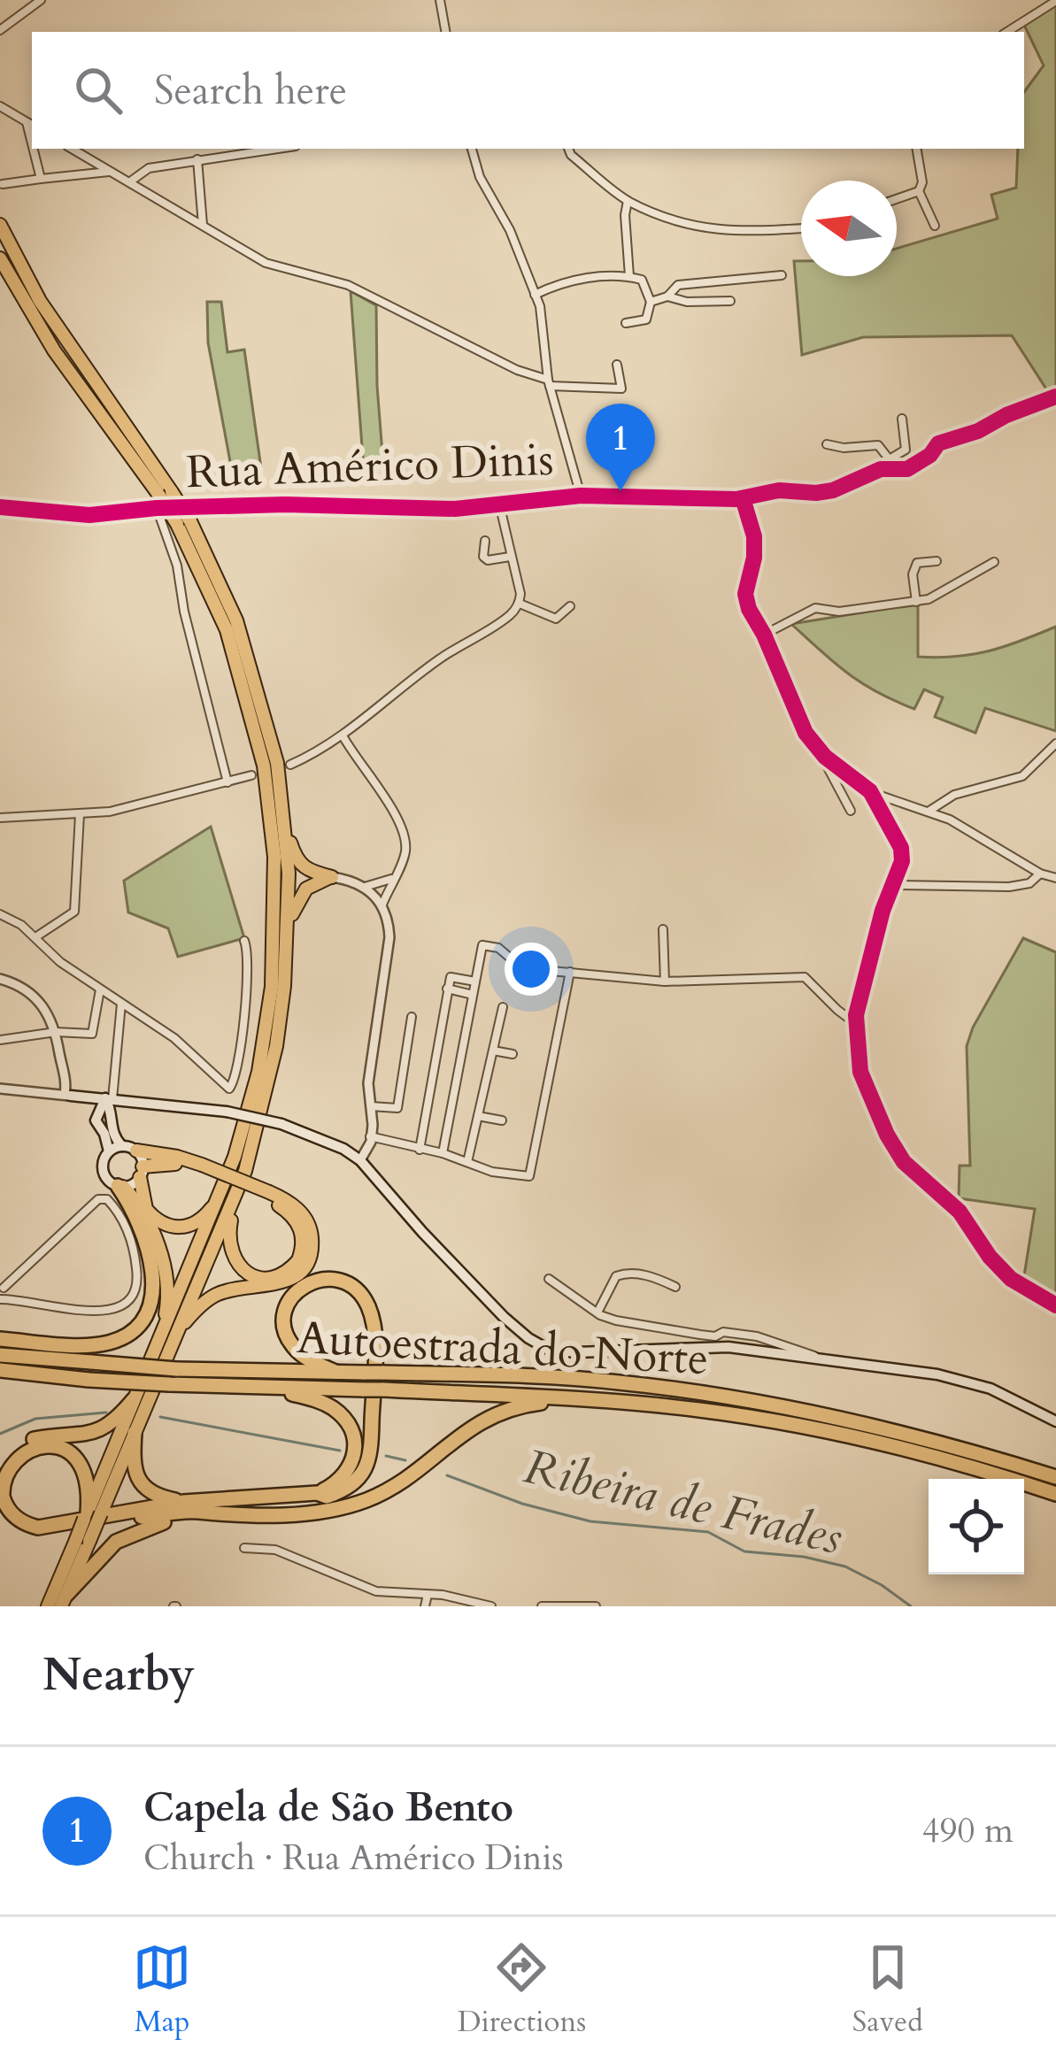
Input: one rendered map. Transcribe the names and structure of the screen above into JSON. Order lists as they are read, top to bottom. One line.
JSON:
{"streets":{"highway":["Autoestrada do Norte"],"street":["Rua Américo Dinis"]},"water":["Ribeira de Frades"],"north":"left","page":{"search":"Search here","pins":"1","heading":"Nearby","list":[{"mark":"1","name":"Capela de São Bento","note":"Church · Rua Américo Dinis","value":"490 m"}],"nav":["Map","Directions","Saved"]}}
